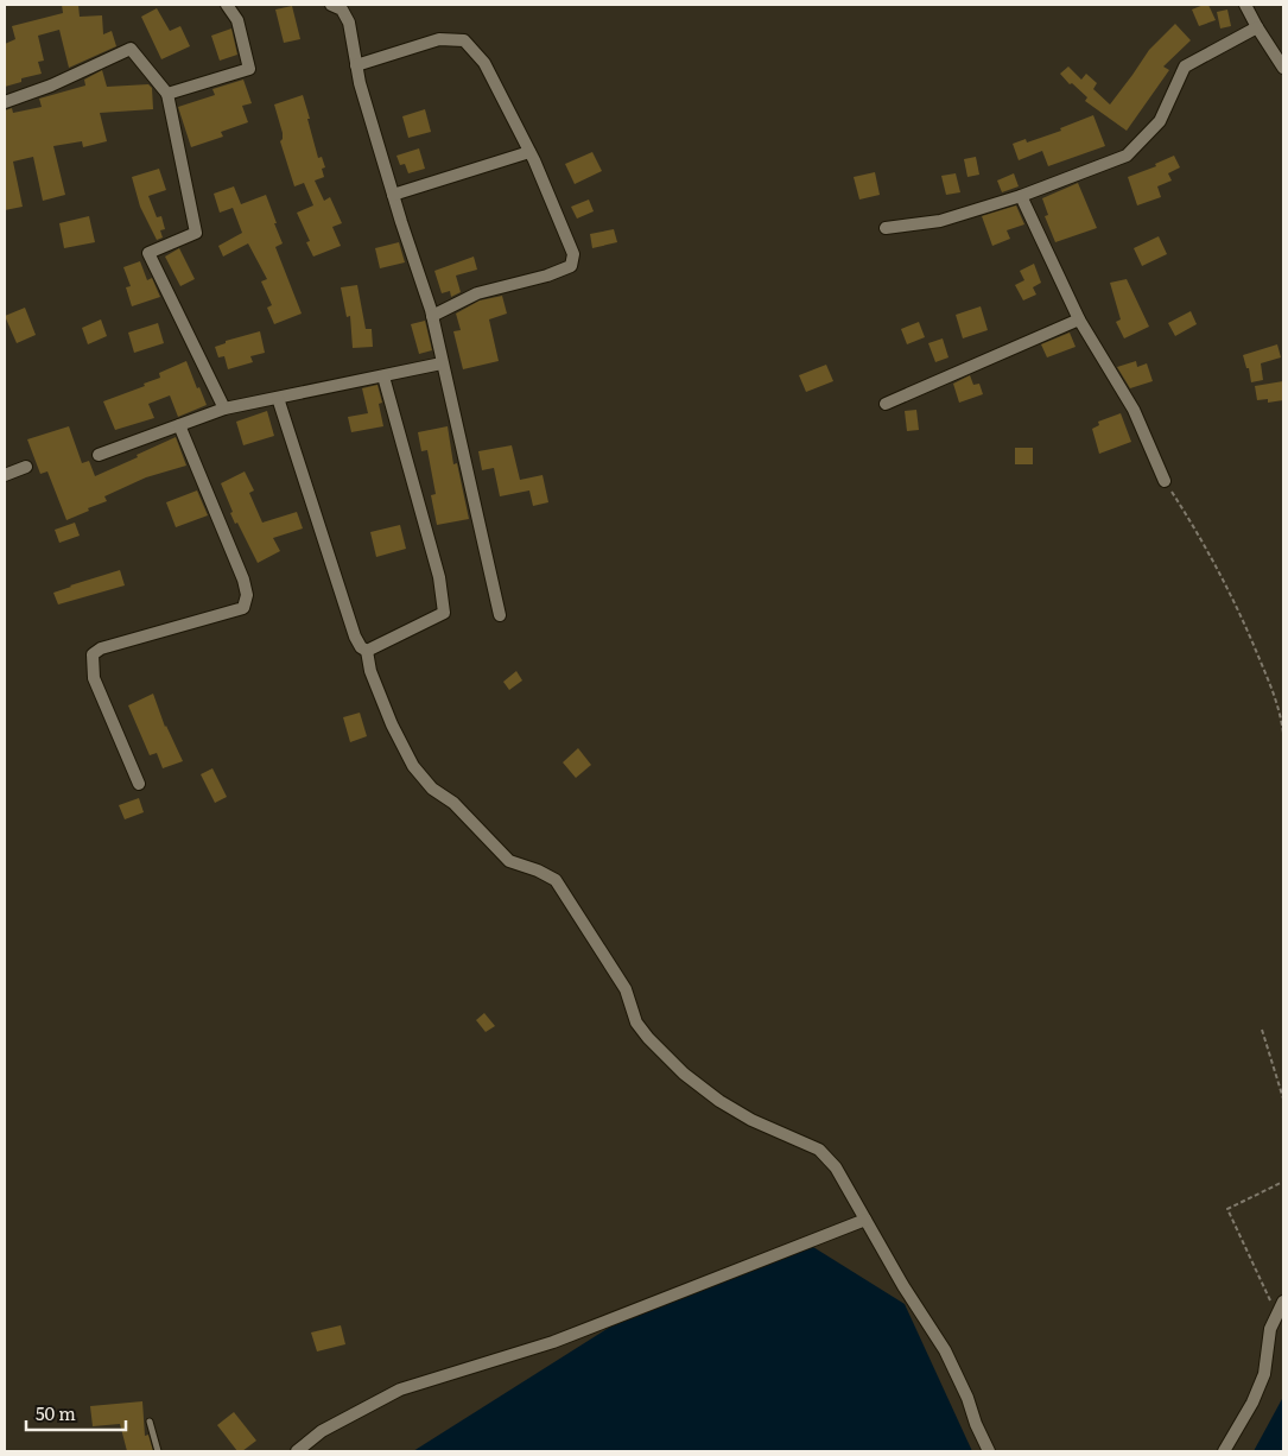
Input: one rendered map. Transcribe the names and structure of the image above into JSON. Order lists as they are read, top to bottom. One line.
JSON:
{"scale_bar":"50 m"}
